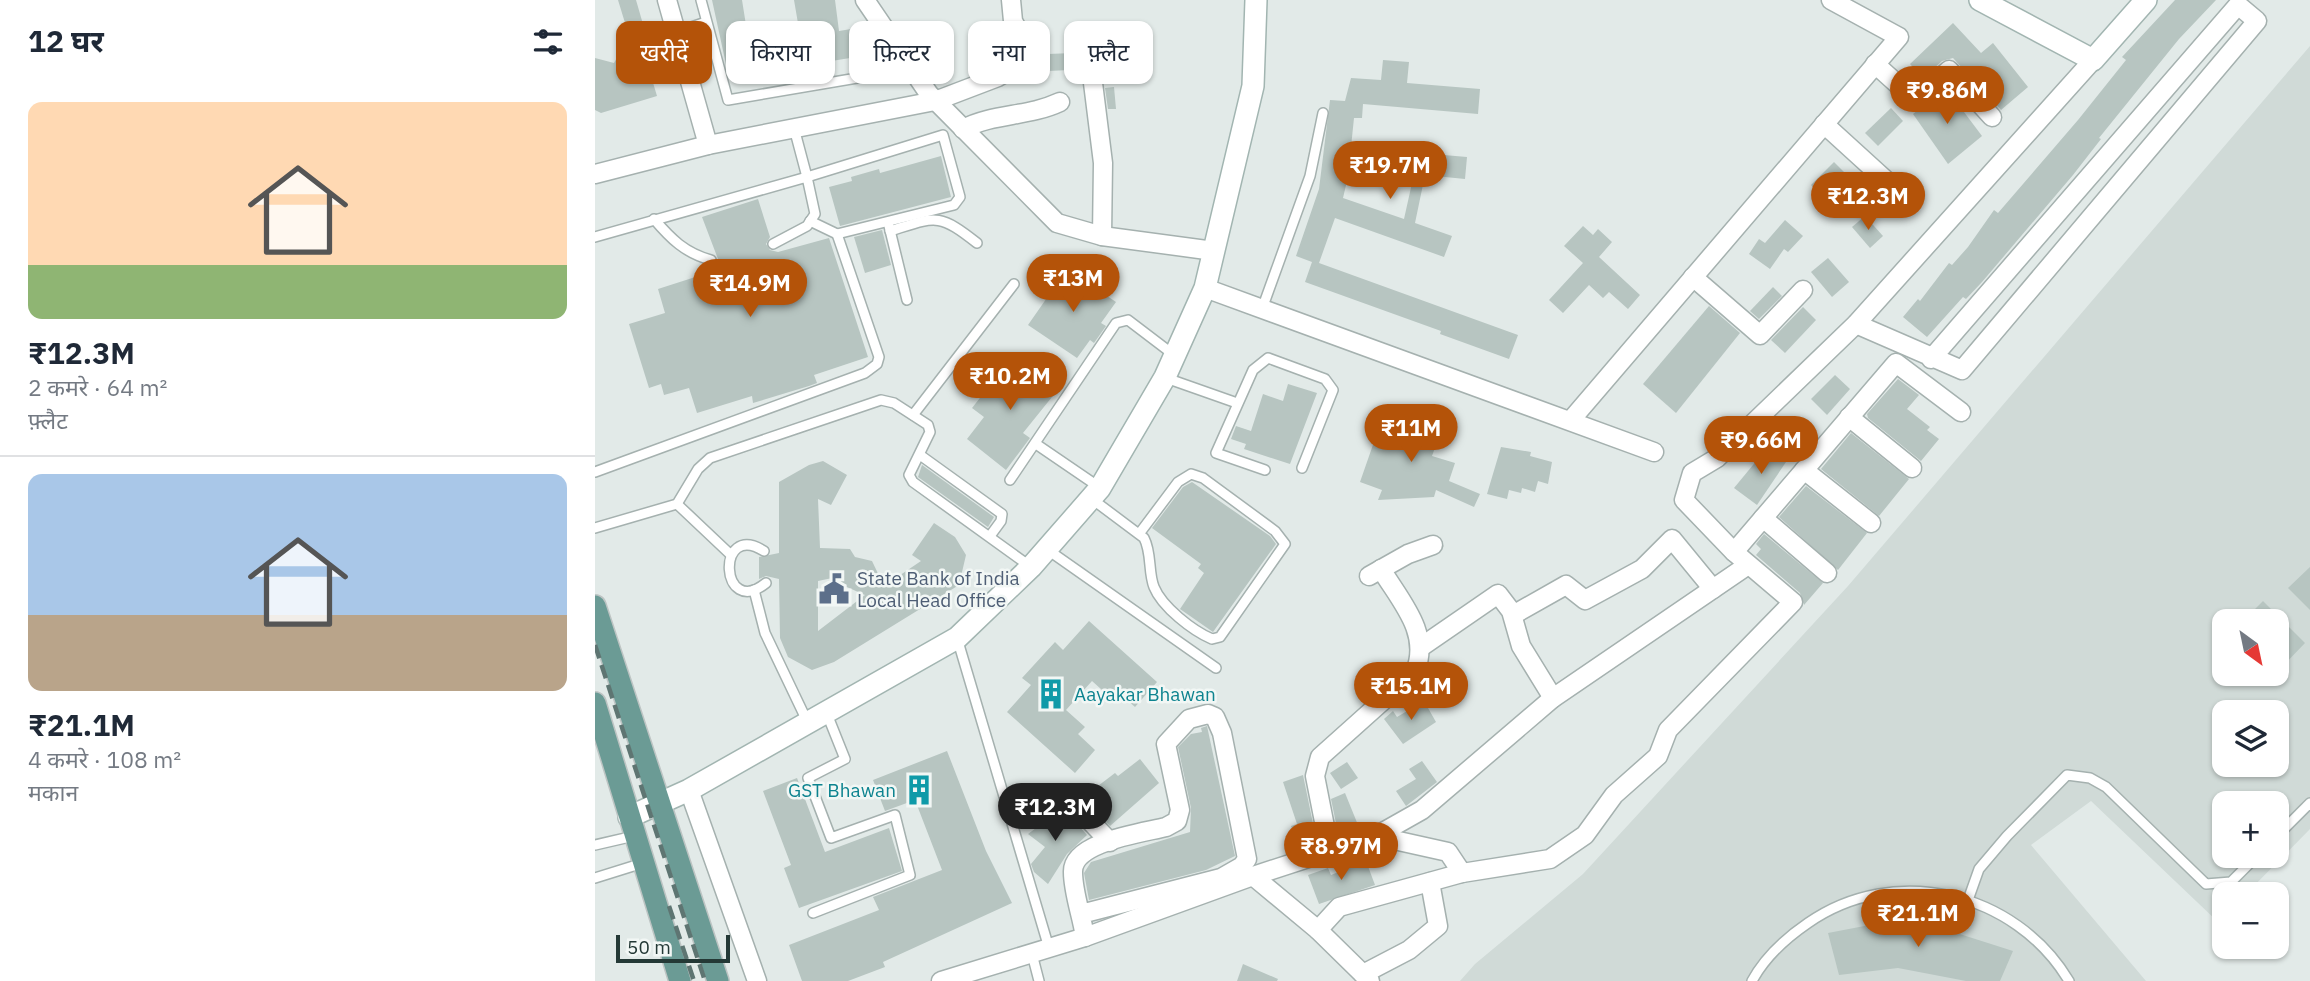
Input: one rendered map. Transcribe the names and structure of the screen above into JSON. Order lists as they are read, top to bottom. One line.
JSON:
{"places":{"public building":["State Bank of India Local Head Office"],"building":["Aayakar Bhawan","GST Bhawan"]},"scale_bar":"50 m","north":"bottom right","page":{"heading":"12 घर","chip":["खरीदें","किराया","फ़िल्टर","नया","फ़्लैट"],"price":["₹9.86M","₹19.7M","₹12.3M","₹13M","₹14.9M","₹10.2M","₹11M","₹9.66M","₹15.1M","₹12.3M","₹8.97M","₹21.1M"],"list":[{"name":"₹12.3M","note":"2 कमरे · 64 m² · फ़्लैट"},{"name":"₹21.1M","note":"4 कमरे · 108 m² · मकान"}],"map_buttons":["+","−"],"scale":"50 m"}}
